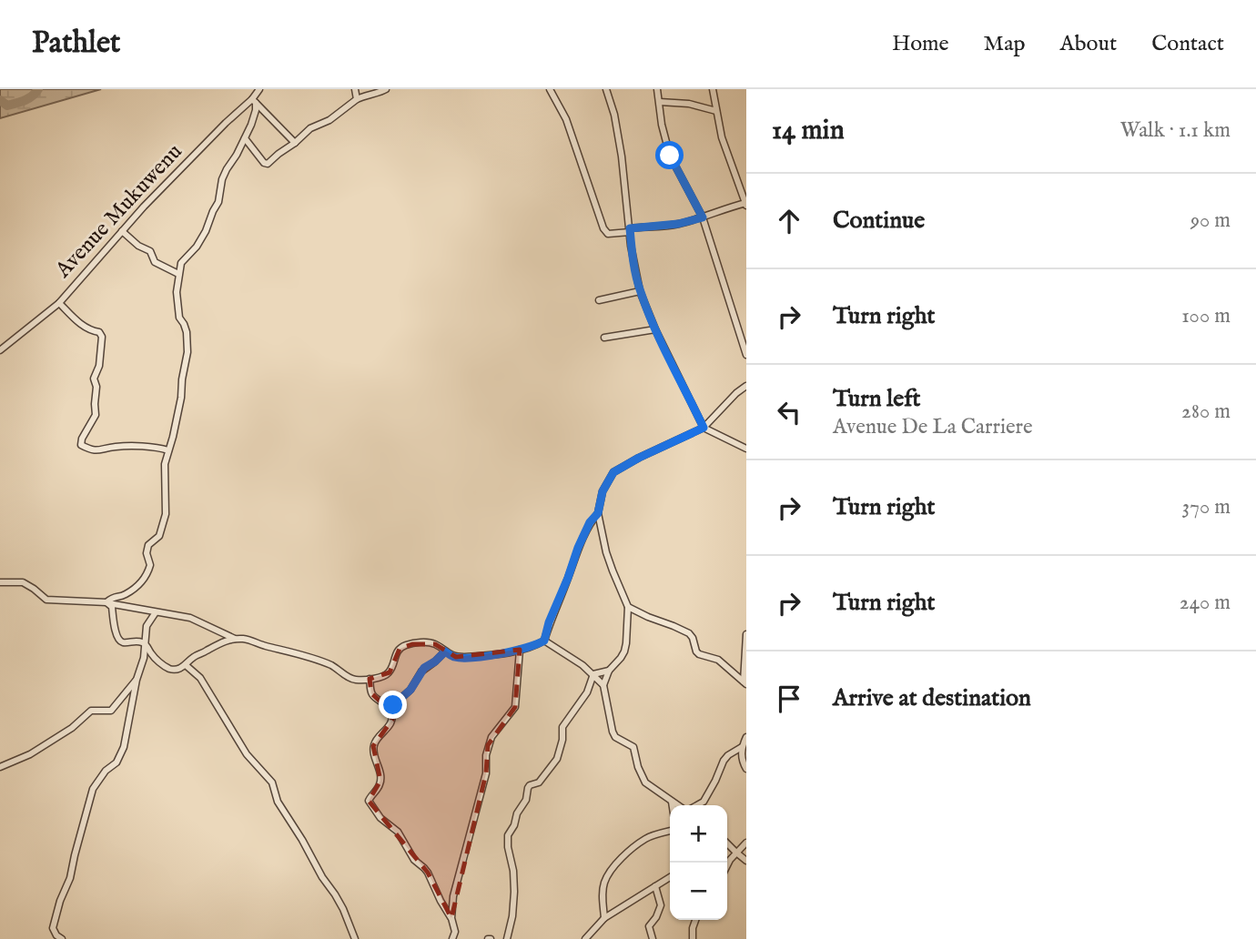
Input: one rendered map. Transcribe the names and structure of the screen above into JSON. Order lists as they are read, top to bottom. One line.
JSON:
{"streets":{"street":["Avenue Mukuwenu"]},"page":{"header":"Pathlet","nav":["Home","Map","About","Contact"],"heading":["14 min","Walk · 1.1 km"],"list":[["Continue","90 m"],["Turn right","100 m"],["Turn left","Avenue De La Carriere","280 m"],["Turn right","370 m"],["Turn right","240 m"],"Arrive at destination"],"map_buttons":["+","−"]}}
